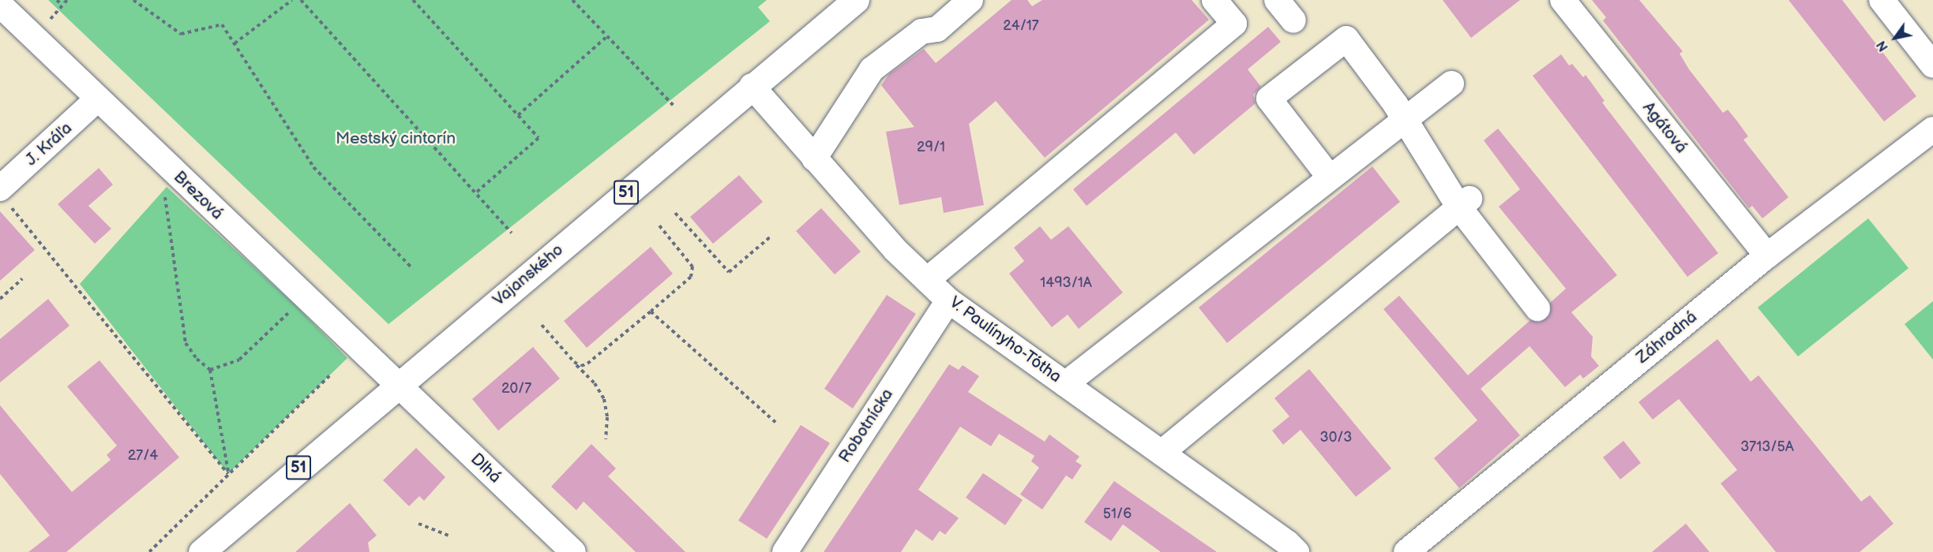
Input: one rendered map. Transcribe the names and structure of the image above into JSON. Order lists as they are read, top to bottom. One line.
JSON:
{"streets":{"main road":["51","Vajanského"],"street":["Agátová","J. Kráľa","Brezová","Záhradná","V. Paulínyho-Tótha","Robotnícka","Dlhá"]},"crossings":[["Agátová","Záhradná"],["J. Kráľa","Brezová"],["Brezová","Vajanského"],["Brezová","Dlhá"],["Vajanského","V. Paulínyho-Tótha"],["Vajanského","Dlhá"],["V. Paulínyho-Tótha","Robotnícka"]],"parks":["Mestský cintorín"],"house_numbers":["24/17","29/1","1493/1A","20/7","30/3","3713/5A","27/4","51/6"],"north":"bottom left"}
